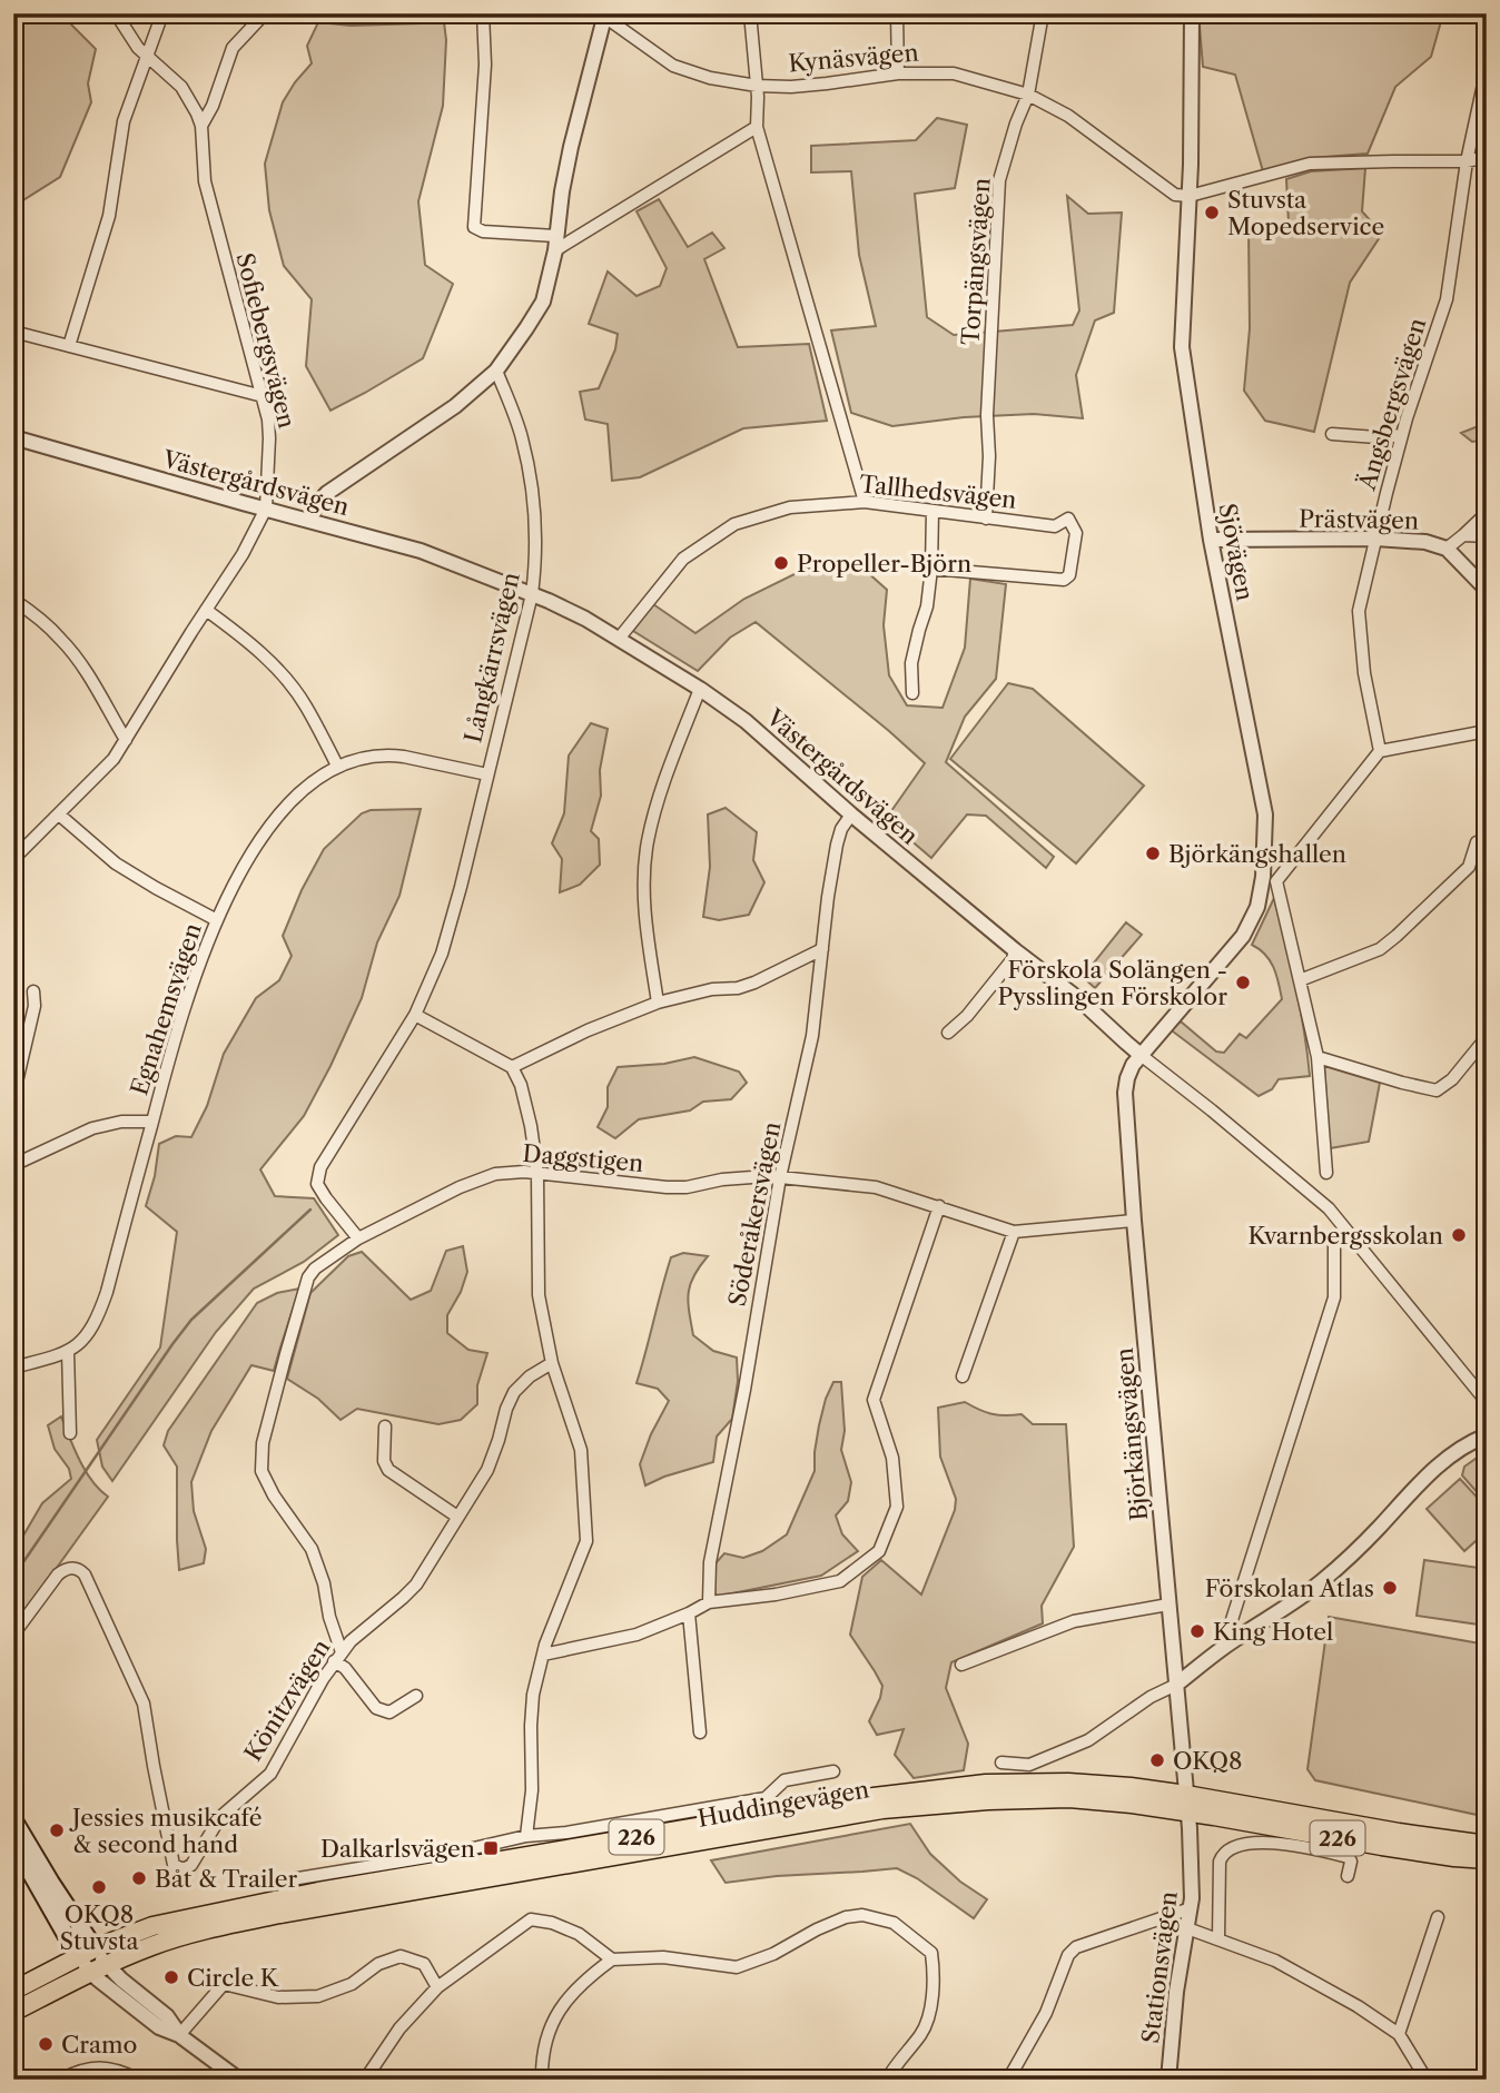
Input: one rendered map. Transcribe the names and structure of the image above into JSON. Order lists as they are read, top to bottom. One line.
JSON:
{"streets":{"main road":["Huddingevägen","226"],"street":["Kynäsvägen","Torpängsvägen","Sofiebergsvägen","Ängsbergsvägen","Västergårdsvägen","Tallhedsvägen","Prästvägen","Sjövägen","Långkärrsvägen","Egnahemsvägen","Daggstigen","Söderåkersvägen","Björkängsvägen","Könitzvägen","Stationsvägen"]},"crossings":[["Kynäsvägen","Torpängsvägen"],["Kynäsvägen","Sjövägen"],["Torpängsvägen","Tallhedsvägen"],["Sofiebergsvägen","Västergårdsvägen"],["Ängsbergsvägen","Prästvägen"],["Västergårdsvägen","Tallhedsvägen"],["Västergårdsvägen","Sjövägen"],["Västergårdsvägen","Långkärrsvägen"],["Västergårdsvägen","Söderåkersvägen"],["Västergårdsvägen","Björkängsvägen"],["Prästvägen","Sjövägen"],["Sjövägen","Björkängsvägen"],["Långkärrsvägen","Egnahemsvägen"],["Långkärrsvägen","Daggstigen"],["Daggstigen","Söderåkersvägen"],["Daggstigen","Björkängsvägen"],["Daggstigen","Könitzvägen"],["Björkängsvägen","Huddingevägen"],["Björkängsvägen","Stationsvägen"],["Huddingevägen","Stationsvägen"]],"places":{"other":["Stuvsta Mopedservice","Propeller-Björn","Björkängshallen","Förskola Solängen - Pysslingen Förskolor","Kvarnbergsskolan","Förskolan Atlas","King Hotel","OKQ8","Jessies musikcafé & second hand","Båt & Trailer","OKQ8 Stuvsta","Circle K","Cramo"],"transit":["Dalkarlsvägen"]}}
